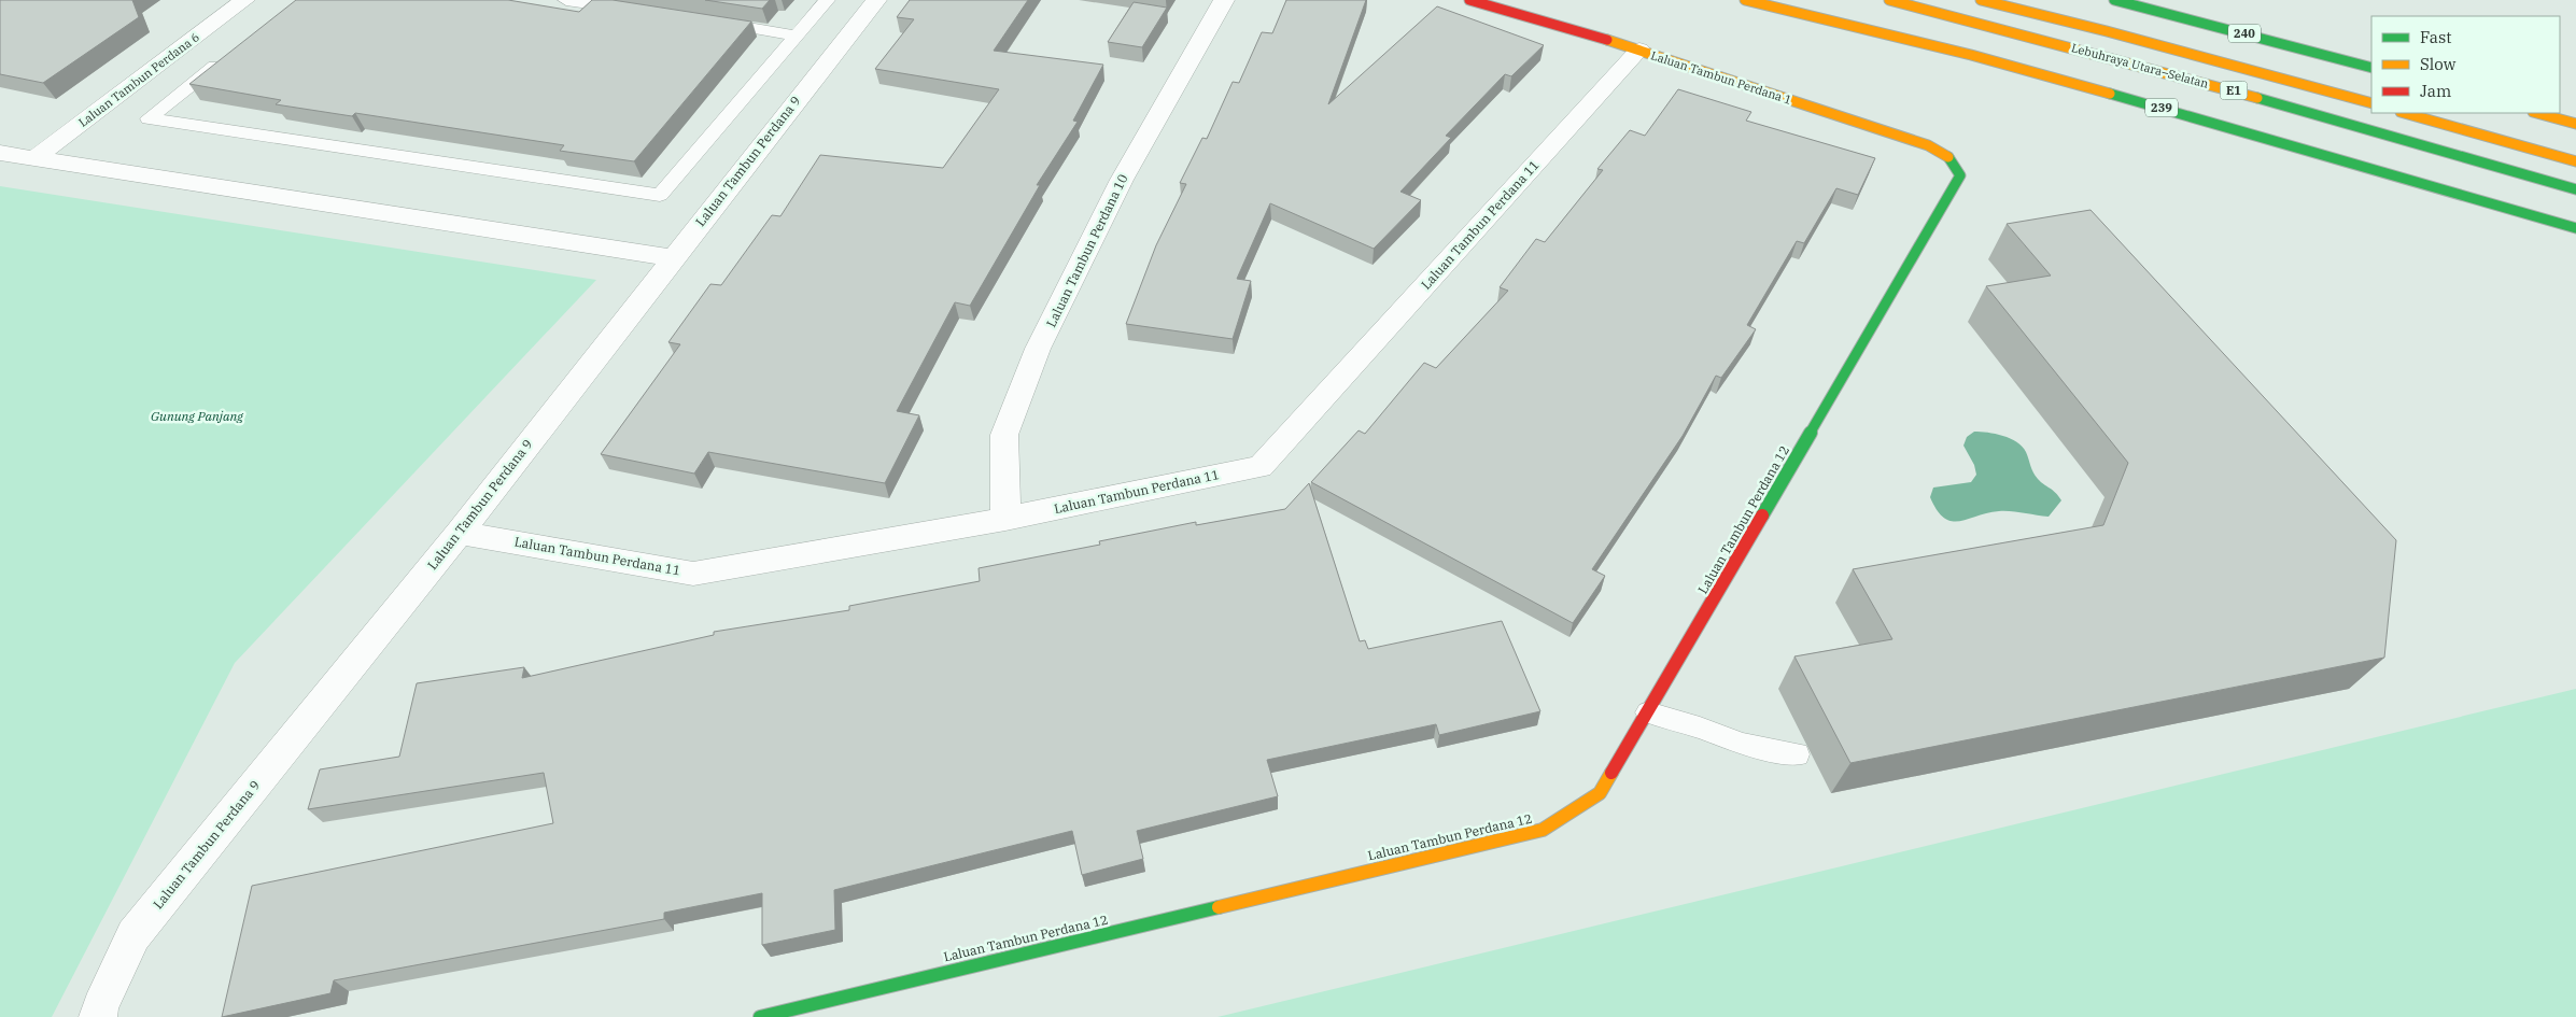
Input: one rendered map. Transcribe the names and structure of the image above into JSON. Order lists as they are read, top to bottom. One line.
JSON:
{"streets":{"main road":["240","Lebuhraya Utara–Selatan","Laluan Tambun Perdana 1","E1","239","Laluan Tambun Perdana 12"],"street":["Laluan Tambun Perdana 6","Laluan Tambun Perdana 9","Laluan Tambun Perdana 11","Laluan Tambun Perdana 10"]},"crossings":[["Laluan Tambun Perdana 1","Laluan Tambun Perdana 11"],["Laluan Tambun Perdana 1","Laluan Tambun Perdana 12"],["Laluan Tambun Perdana 9","Laluan Tambun Perdana 11"],["Laluan Tambun Perdana 11","Laluan Tambun Perdana 10"]],"parks":["Gunung Panjang"],"legend":["Fast","Slow","Jam"]}
